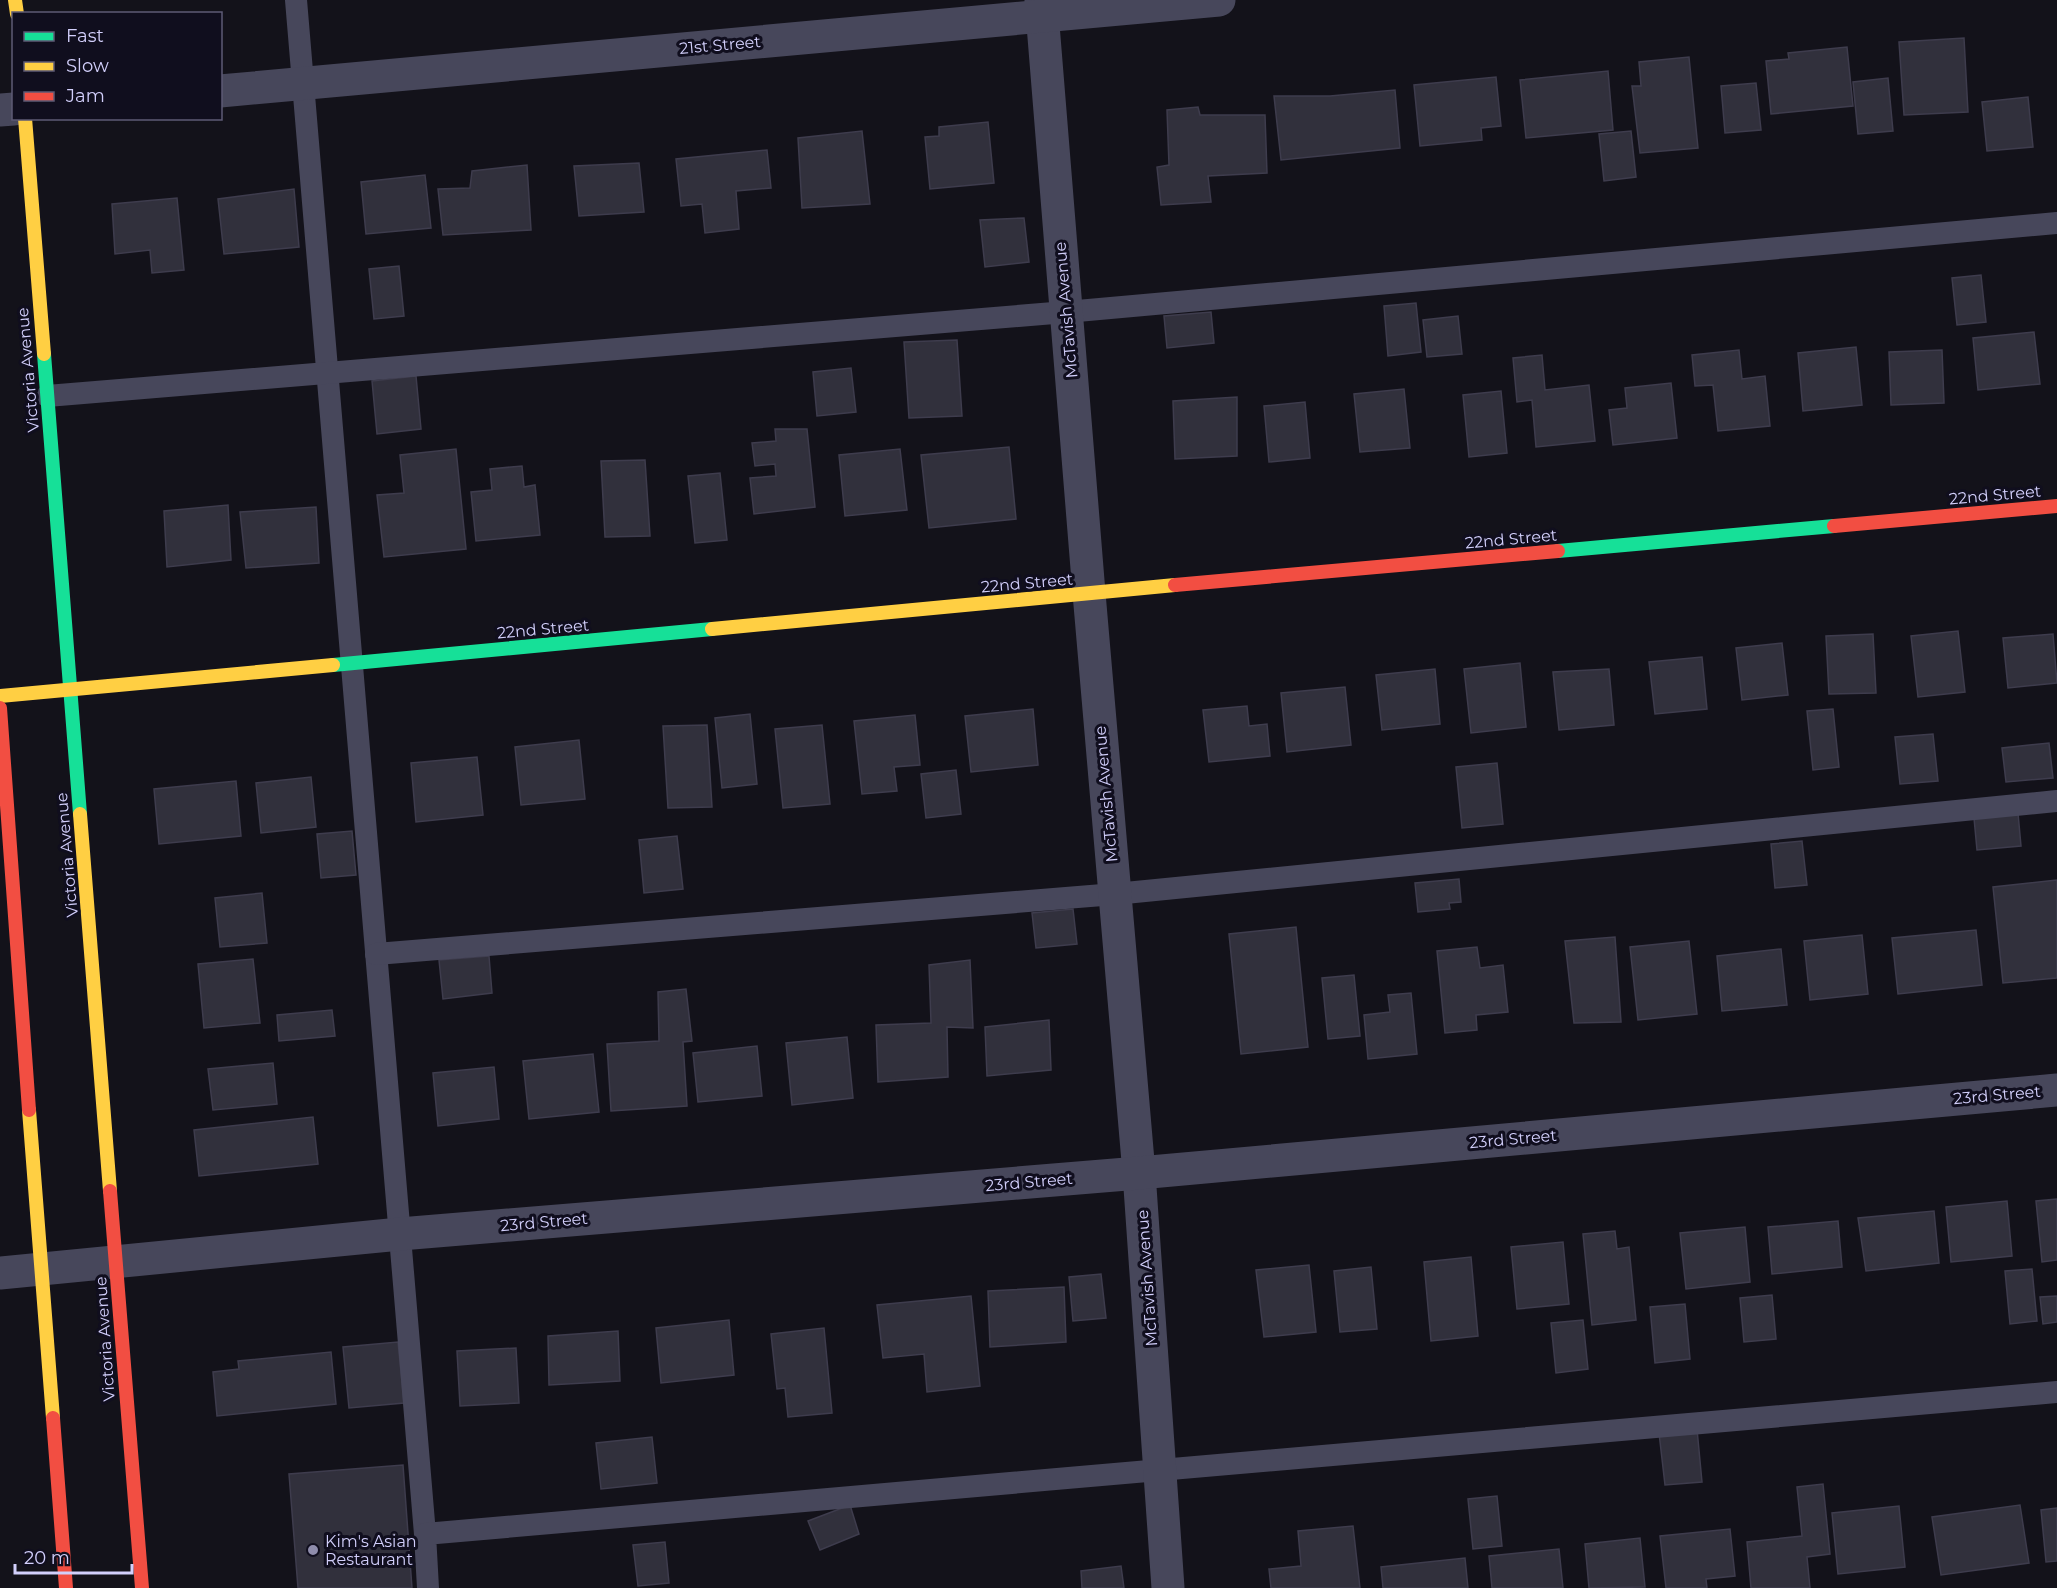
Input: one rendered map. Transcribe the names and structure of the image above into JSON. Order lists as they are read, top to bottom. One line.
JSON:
{"streets":{"main road":["Victoria Avenue","22nd Street"],"street":["21st Street","McTavish Avenue","23rd Street"]},"crossings":[["21st Street","McTavish Avenue"],["McTavish Avenue","22nd Street"],["McTavish Avenue","23rd Street"],["Victoria Avenue","22nd Street"],["Victoria Avenue","23rd Street"]],"places":["Kim's Asian Restaurant"],"legend":["Fast","Slow","Jam"],"scale_bar":"20 m"}
